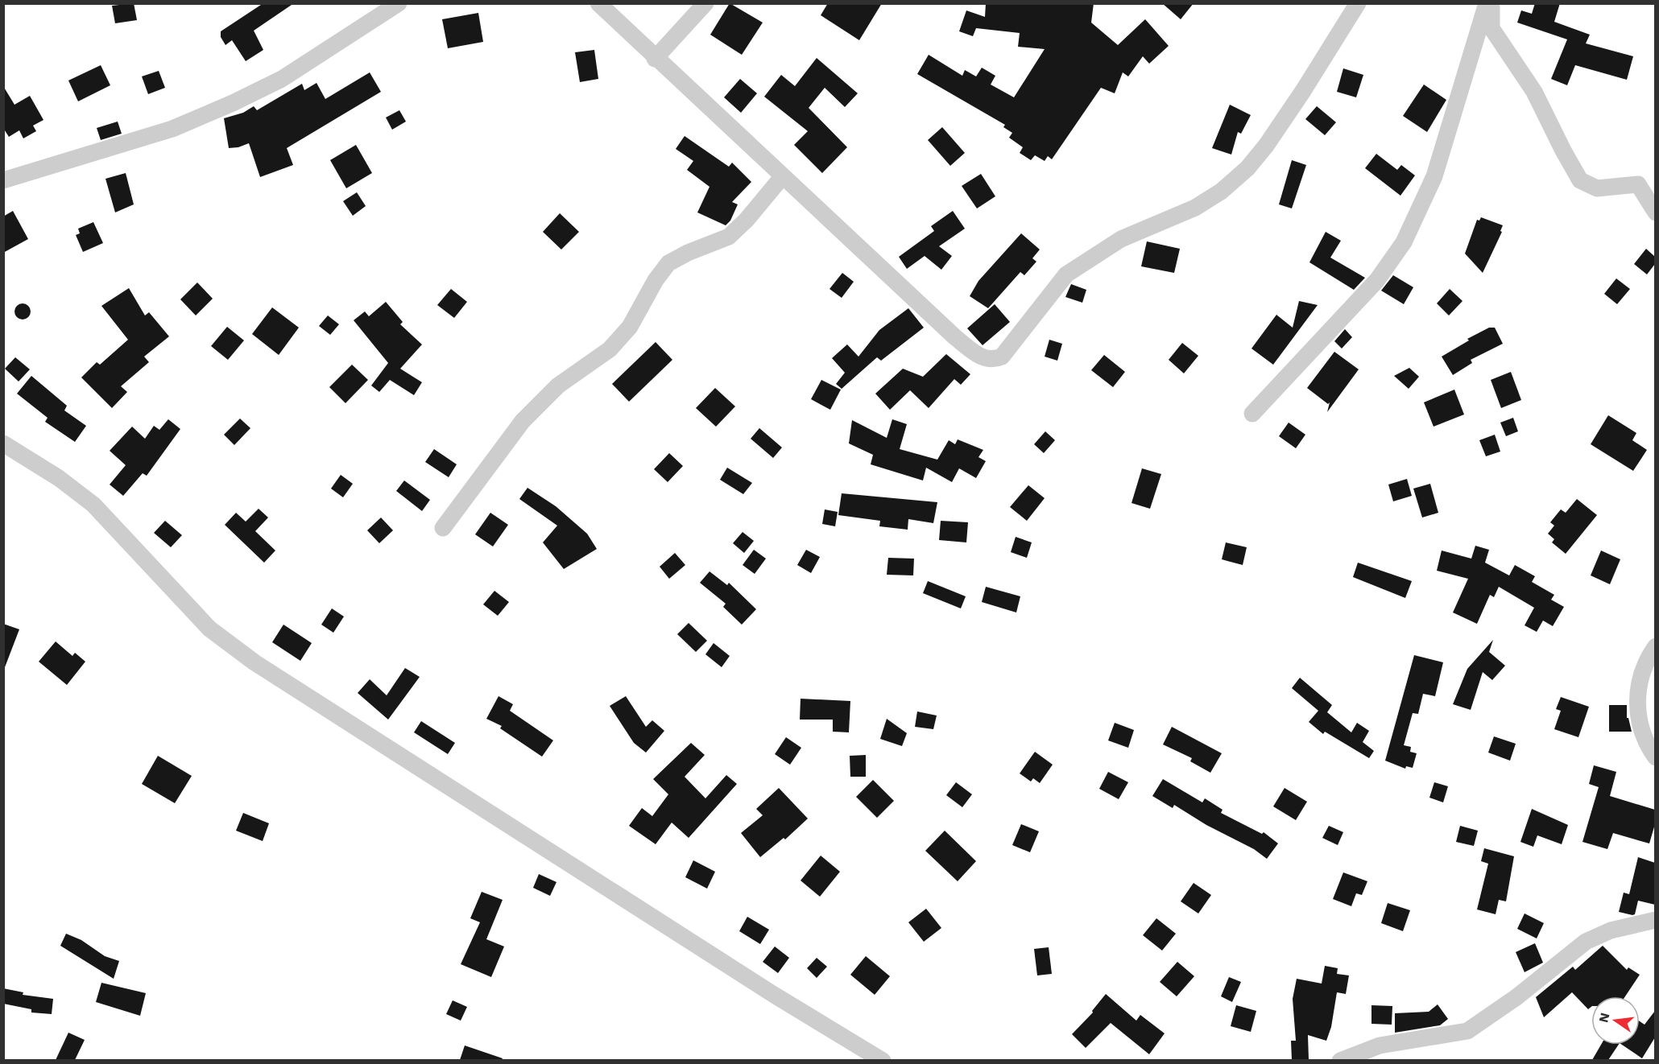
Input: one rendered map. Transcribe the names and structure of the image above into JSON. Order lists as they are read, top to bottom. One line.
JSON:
{"north":"left"}
